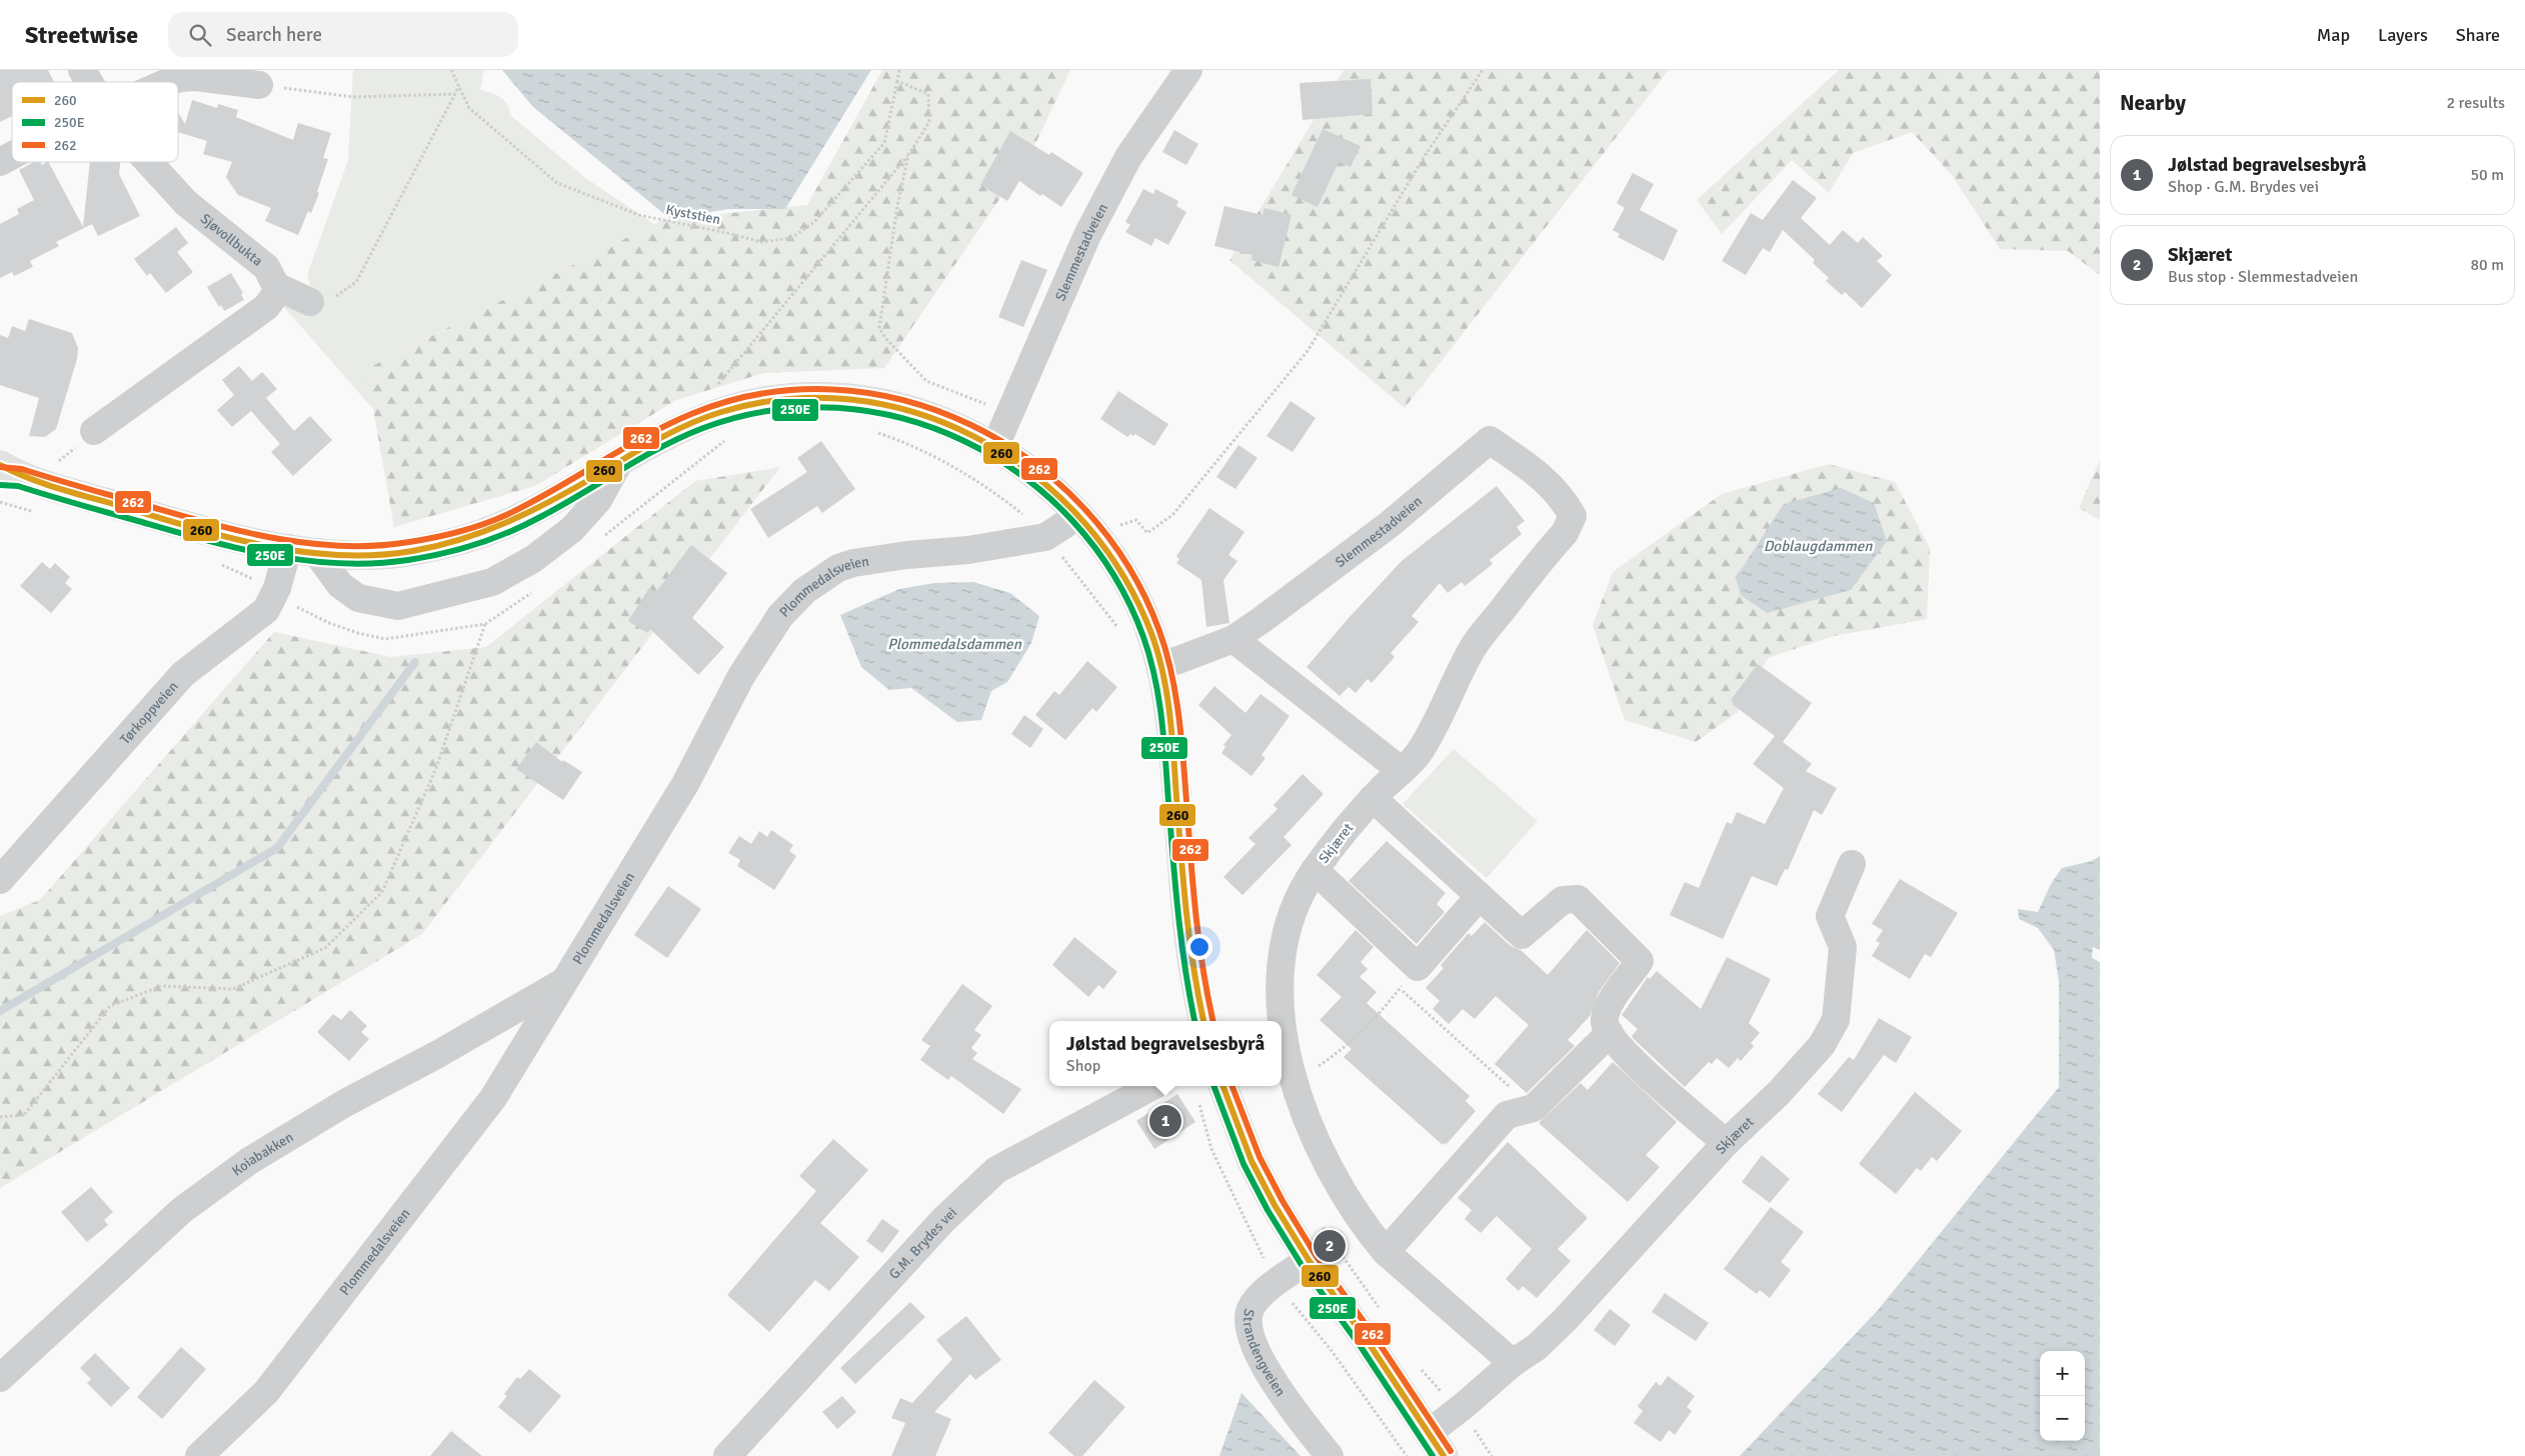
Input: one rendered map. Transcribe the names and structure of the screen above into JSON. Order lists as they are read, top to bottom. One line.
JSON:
{"streets":{"street":["Sjøvollbukta","Slemmestadveien","Plommedalsveien","Tørkoppveien","Skjæret","Koiabakken","G.M. Brydes vei","Strandengveien"],"path":["Kyststien"]},"crossings":[["Slemmestadveien","Skjæret"],["Plommedalsveien","Koiabakken"]],"water":["Doblaugdammen","Plommedalsdammen"],"lines":["transit line 262","transit line 260","transit line 250E"],"legend":["260","250E","262"],"page":{"header":"Streetwise","search":"Search here","nav":["Map","Layers","Share"],"heading":["Nearby","2 results"],"list":[{"mark":"1","name":"Jølstad begravelsesbyrå","note":"Shop · G.M. Brydes vei","value":"50 m"},{"mark":"2","name":"Skjæret","note":"Bus stop · Slemmestadveien","value":"80 m"}],"popup":["Jølstad begravelsesbyrå","Shop"],"pins":["1","2"],"map_buttons":["+","−"]}}
